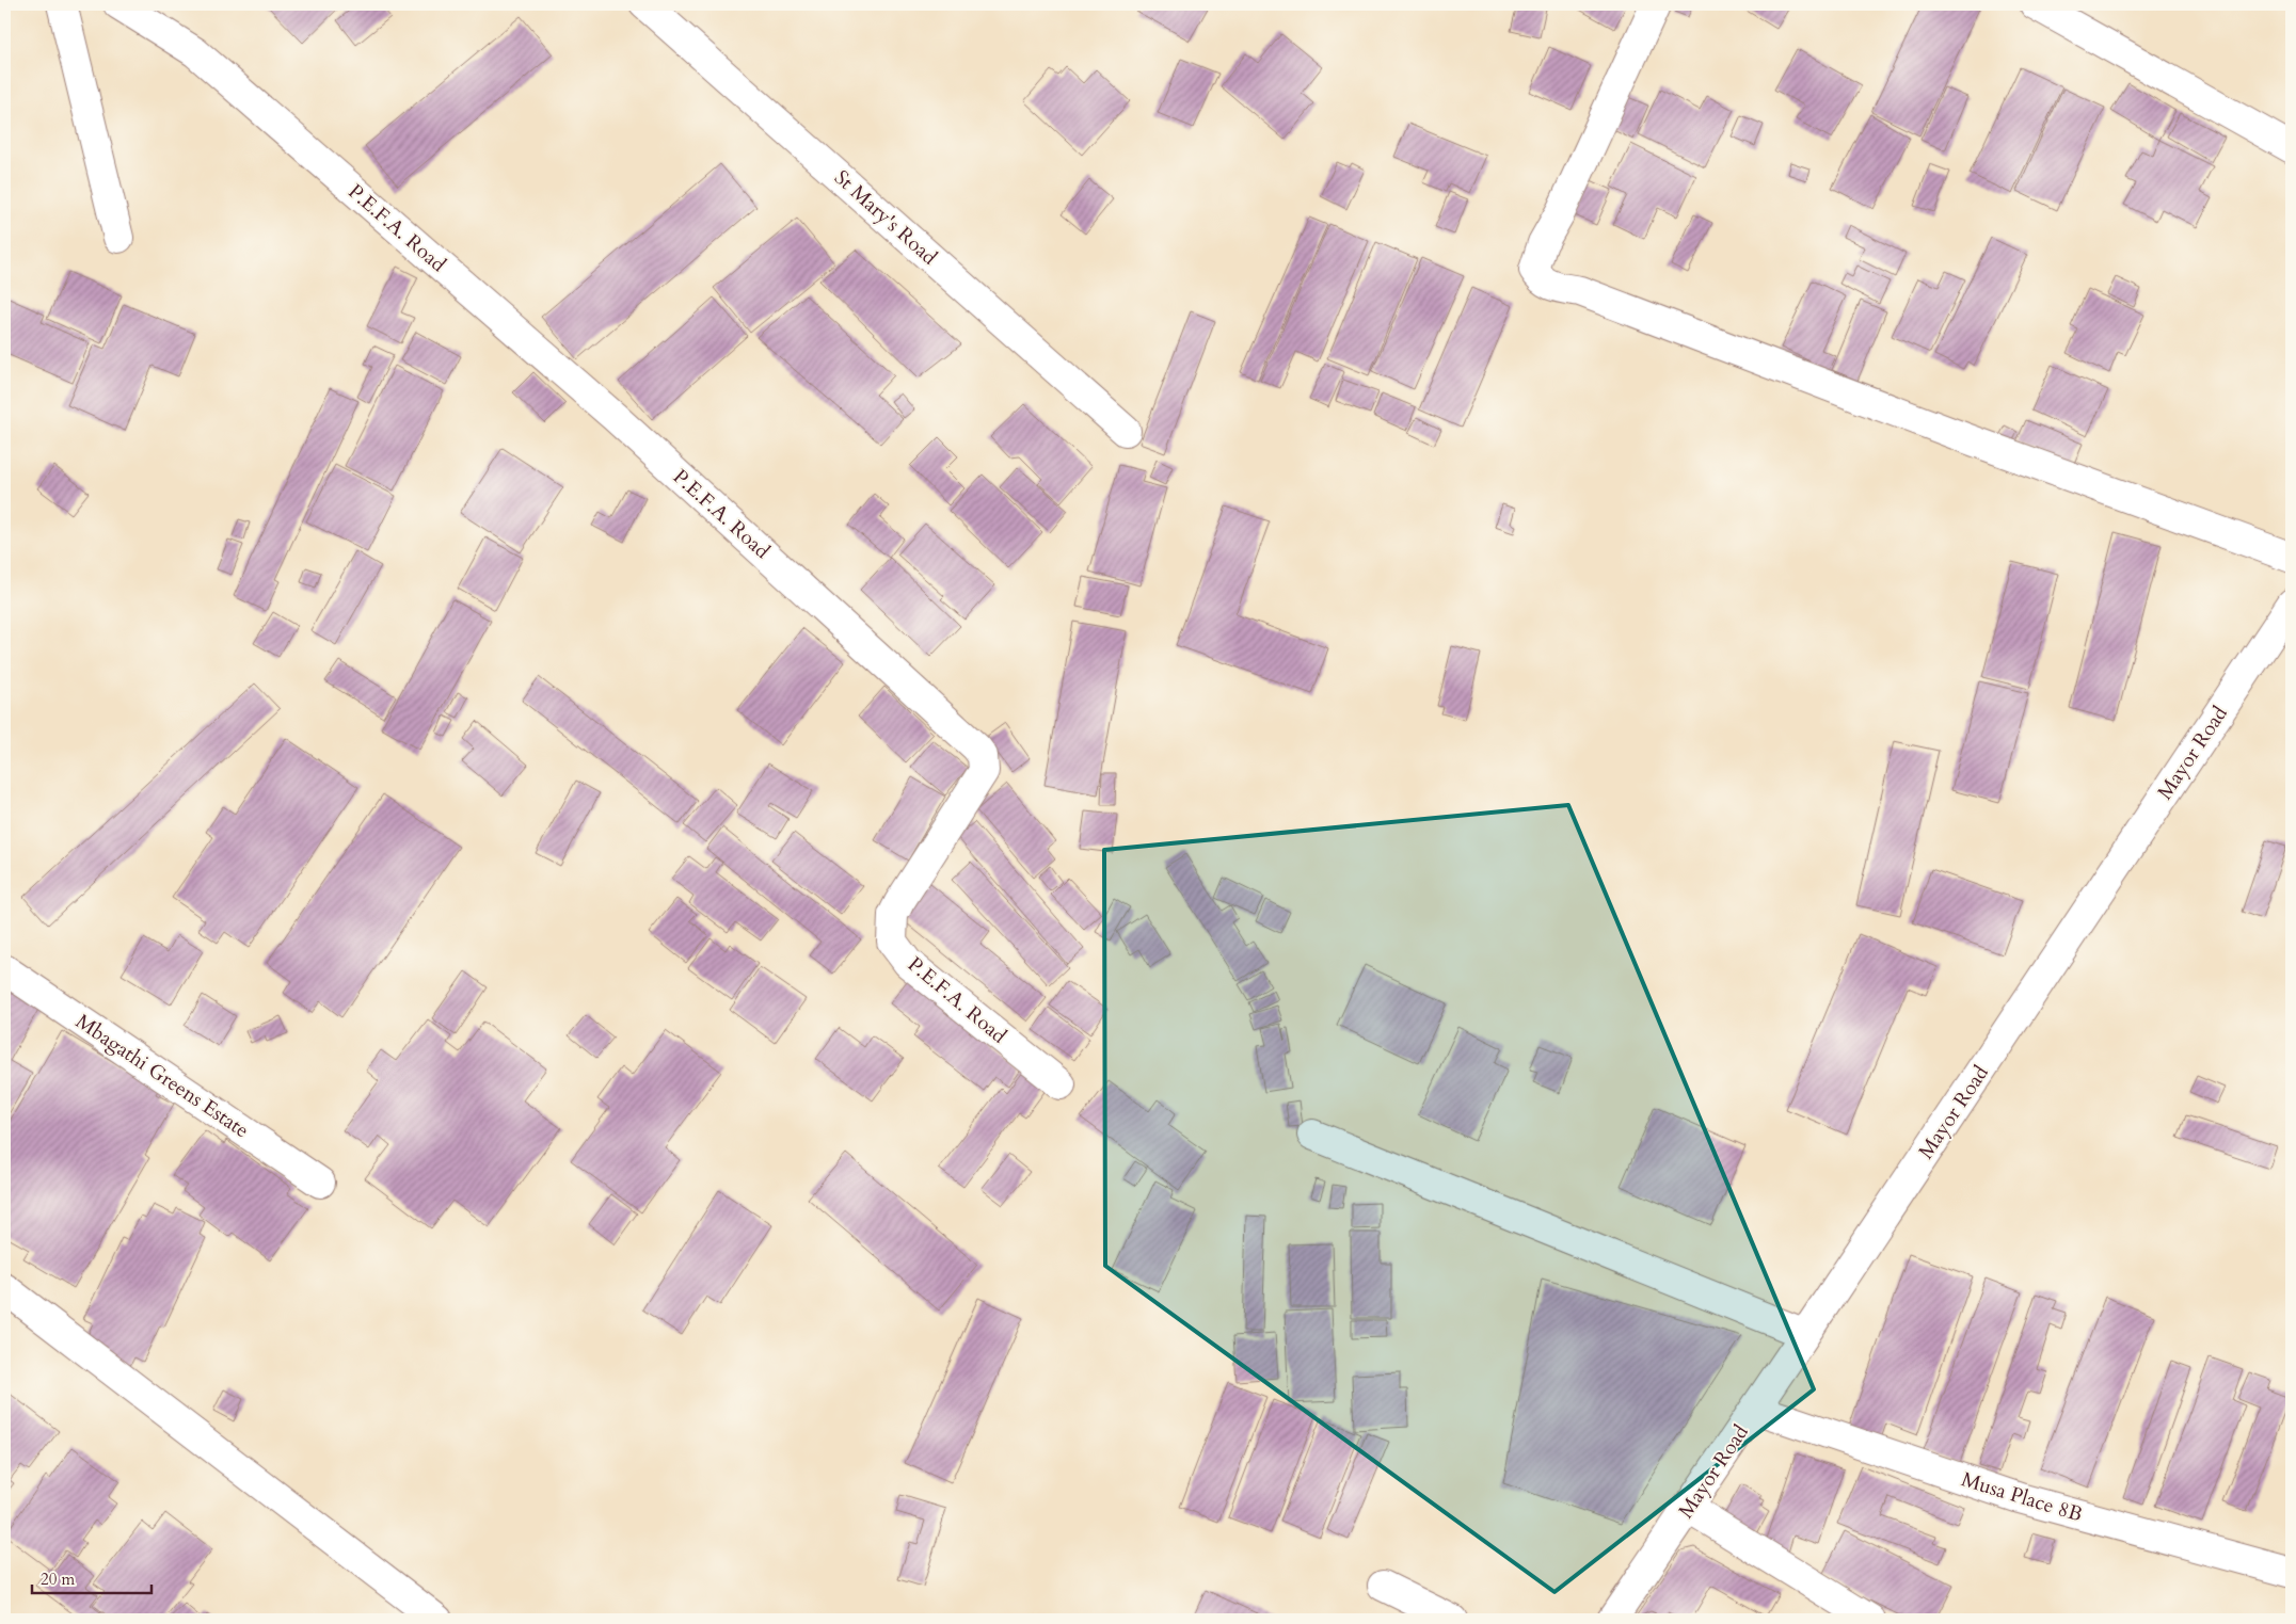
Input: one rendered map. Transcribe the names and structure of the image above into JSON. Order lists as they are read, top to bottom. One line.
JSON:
{"streets":{"street":["St Mary's Road","P.E.F.A. Road","Mayor Road","Mbagathi Greens Estate","Musa Place 8B"]},"crossings":[["Mayor Road","Musa Place 8B"]],"scale_bar":"20 m"}
